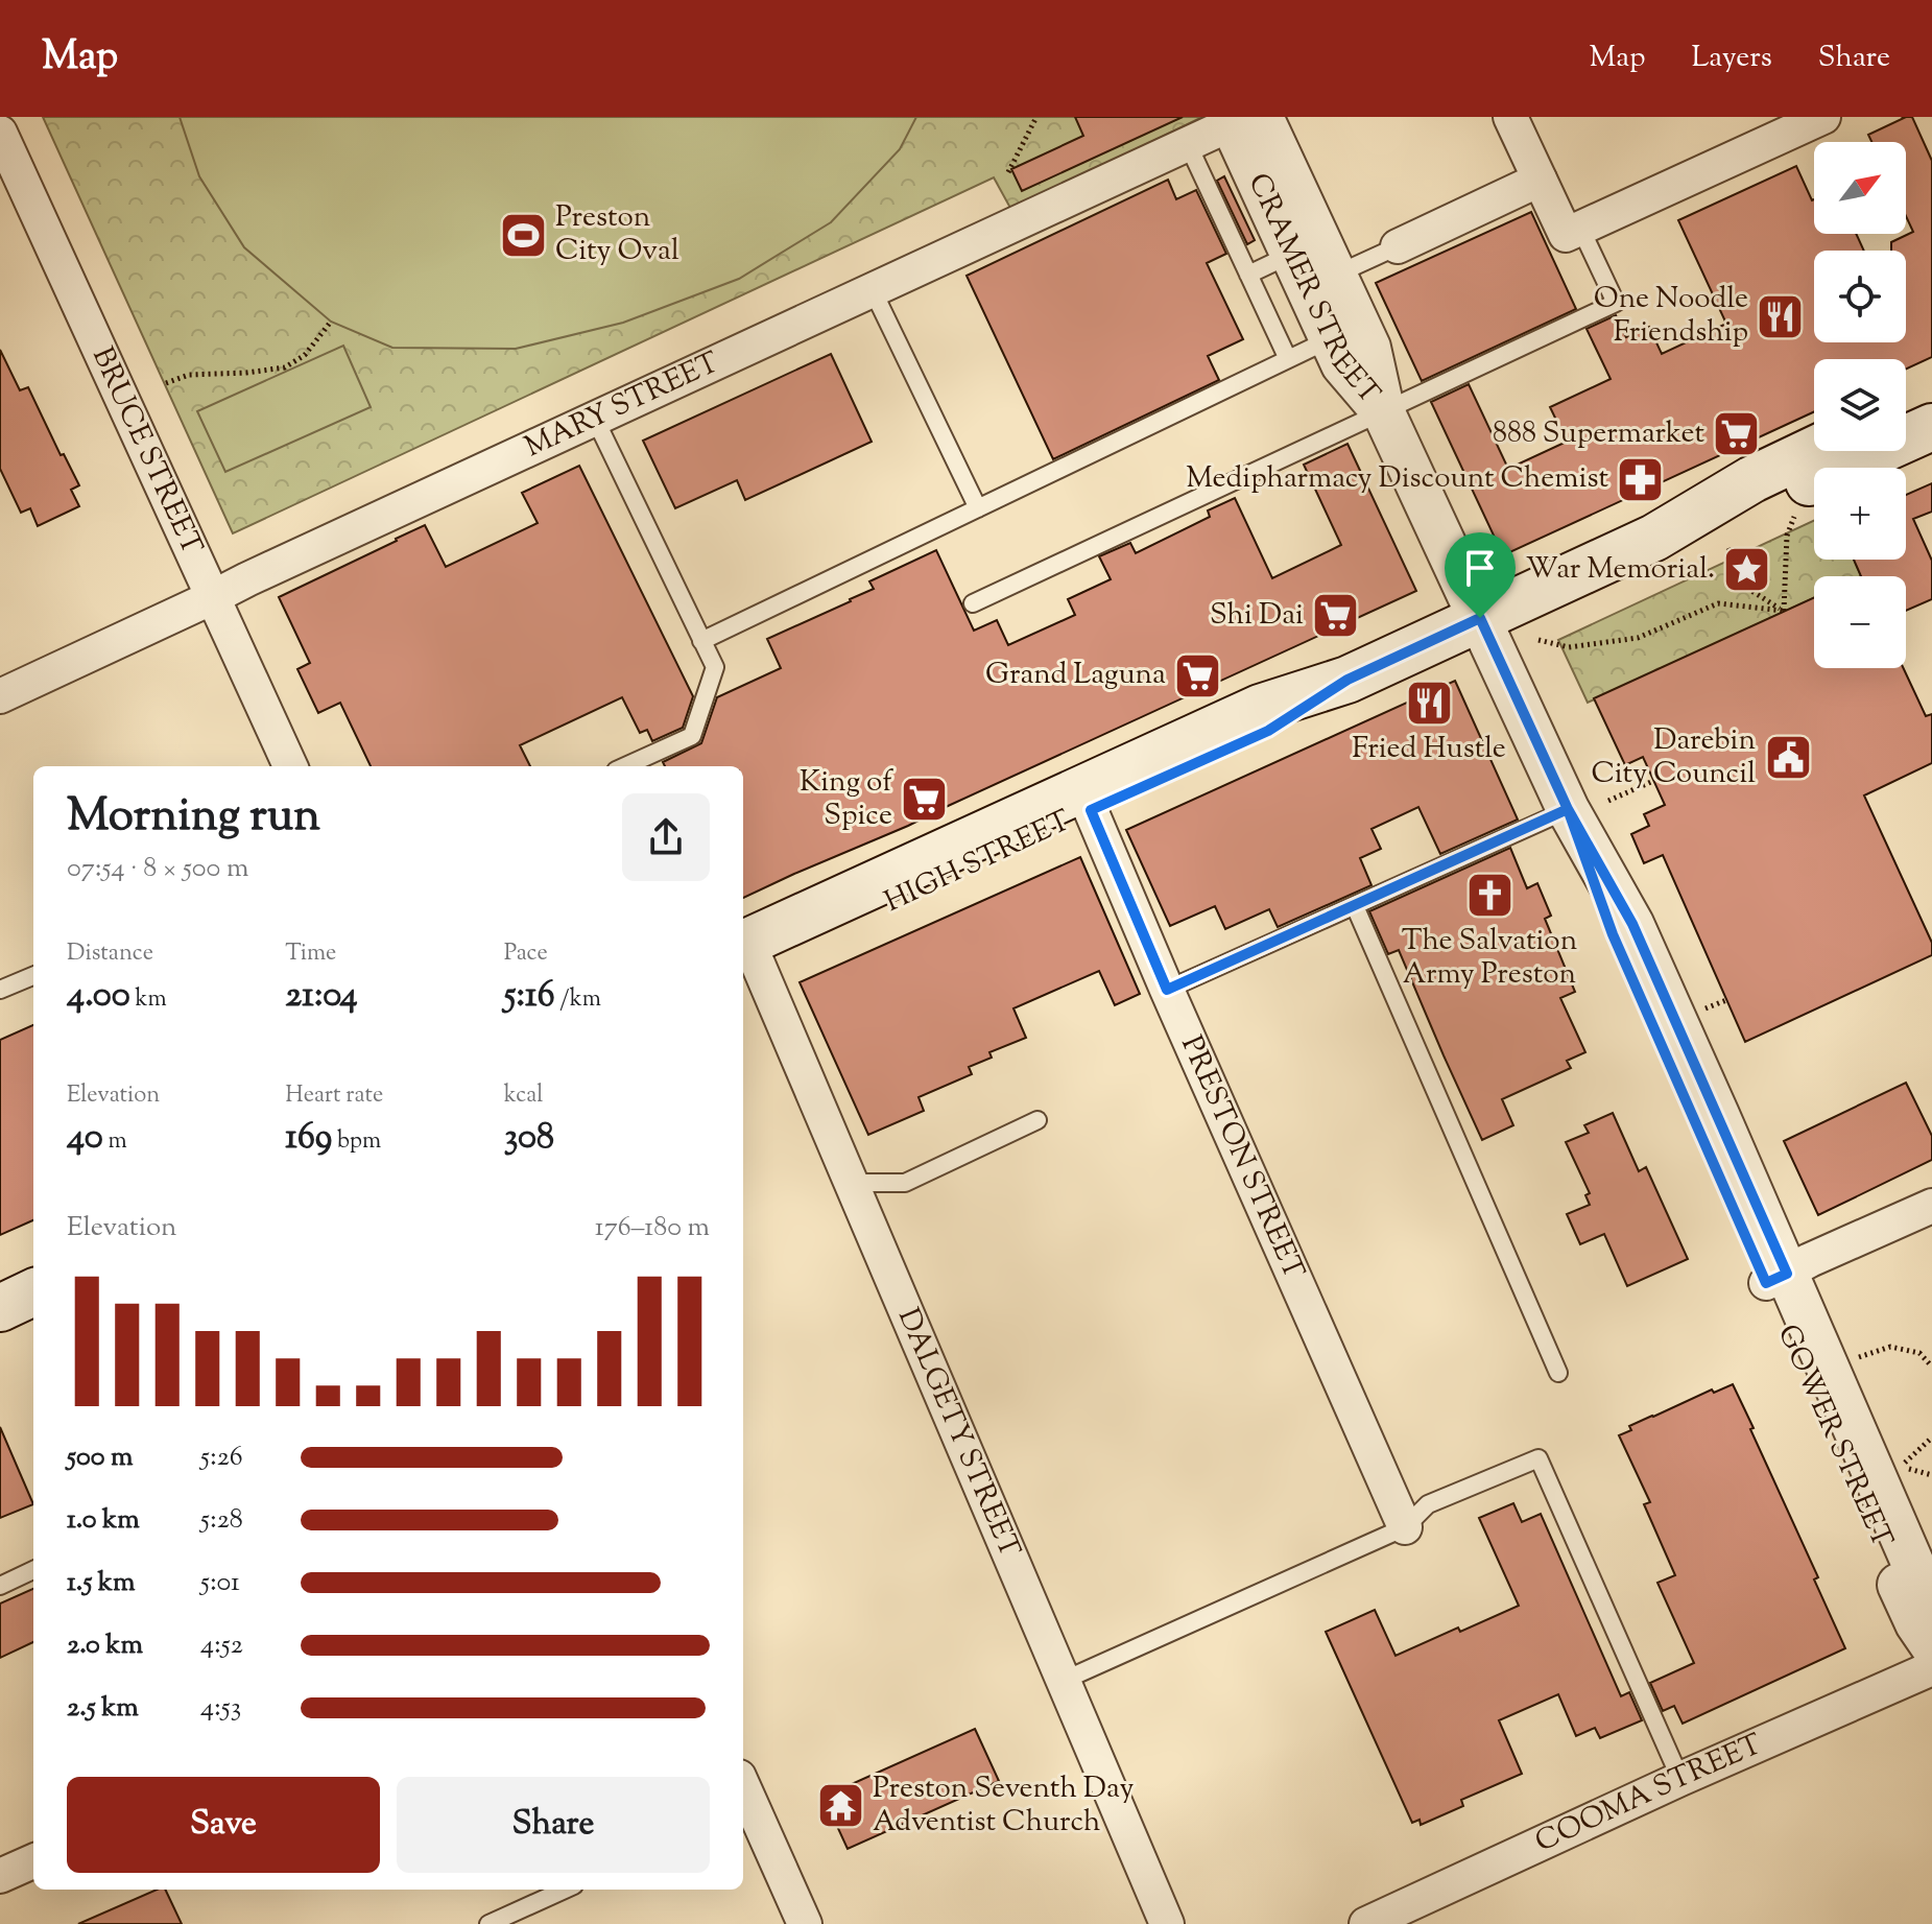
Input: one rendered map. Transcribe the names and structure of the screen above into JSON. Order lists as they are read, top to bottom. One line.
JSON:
{"streets":{"main road":["HIGH STREET"],"street":["CRAMER STREET","MARY STREET","BRUCE STREET","PRESTON STREET","DALGETY STREET","GOWER STREET","COOMA STREET"]},"crossings":[["CRAMER STREET","MARY STREET"],["CRAMER STREET","HIGH STREET"],["CRAMER STREET","GOWER STREET"],["MARY STREET","BRUCE STREET"],["HIGH STREET","PRESTON STREET"],["HIGH STREET","DALGETY STREET"],["HIGH STREET","GOWER STREET"]],"places":{"sports":["Preston City Oval"],"restaurant":["One Noodle Friendship","Fried Hustle"],"supermarket":["888 Supermarket","Shi Dai","Grand Laguna","King of Spice"],"pharmacy":["Medipharmacy Discount Chemist"],"place":["War Memorial."],"public building":["Darebin City Council"],"church":["The Salvation Army Preston"],"temple":["Preston Seventh Day Adventist Church"]},"north":"top right","page":{"header":"Map","nav":["Map","Layers","Share"],"map_buttons":["+","−"],"heading":["Morning run","07:54 · 8 × 500 m"],"stats":[["Distance","4.00 km"],["Time","21:04"],["Pace","5:16 /km"],["Elevation","40 m"],["Heart rate","169 bpm"],["kcal","308"]],"chart":["Elevation","176–180 m"],"list":[{"name":"500 m","note":"5:26"},{"name":"1.0 km","note":"5:28"},{"name":"1.5 km","note":"5:01"},{"name":"2.0 km","note":"4:52"},{"name":"2.5 km","note":"4:53"}],"buttons":["Save","Share"]}}
